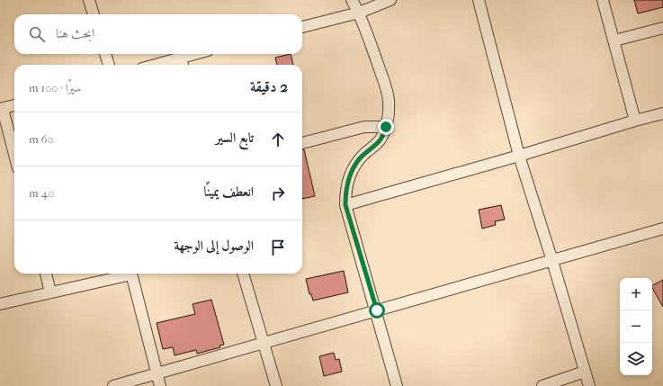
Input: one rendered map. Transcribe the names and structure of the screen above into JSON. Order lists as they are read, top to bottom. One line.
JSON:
{"page":{"search":"ابحث هنا","heading":["2 دقيقة","سيرًا · 100 m"],"list":[["تابع السير","60 m"],["انعطف يمينًا","40 m"],"الوصول إلى الوجهة"],"map_buttons":["+","−"]}}
